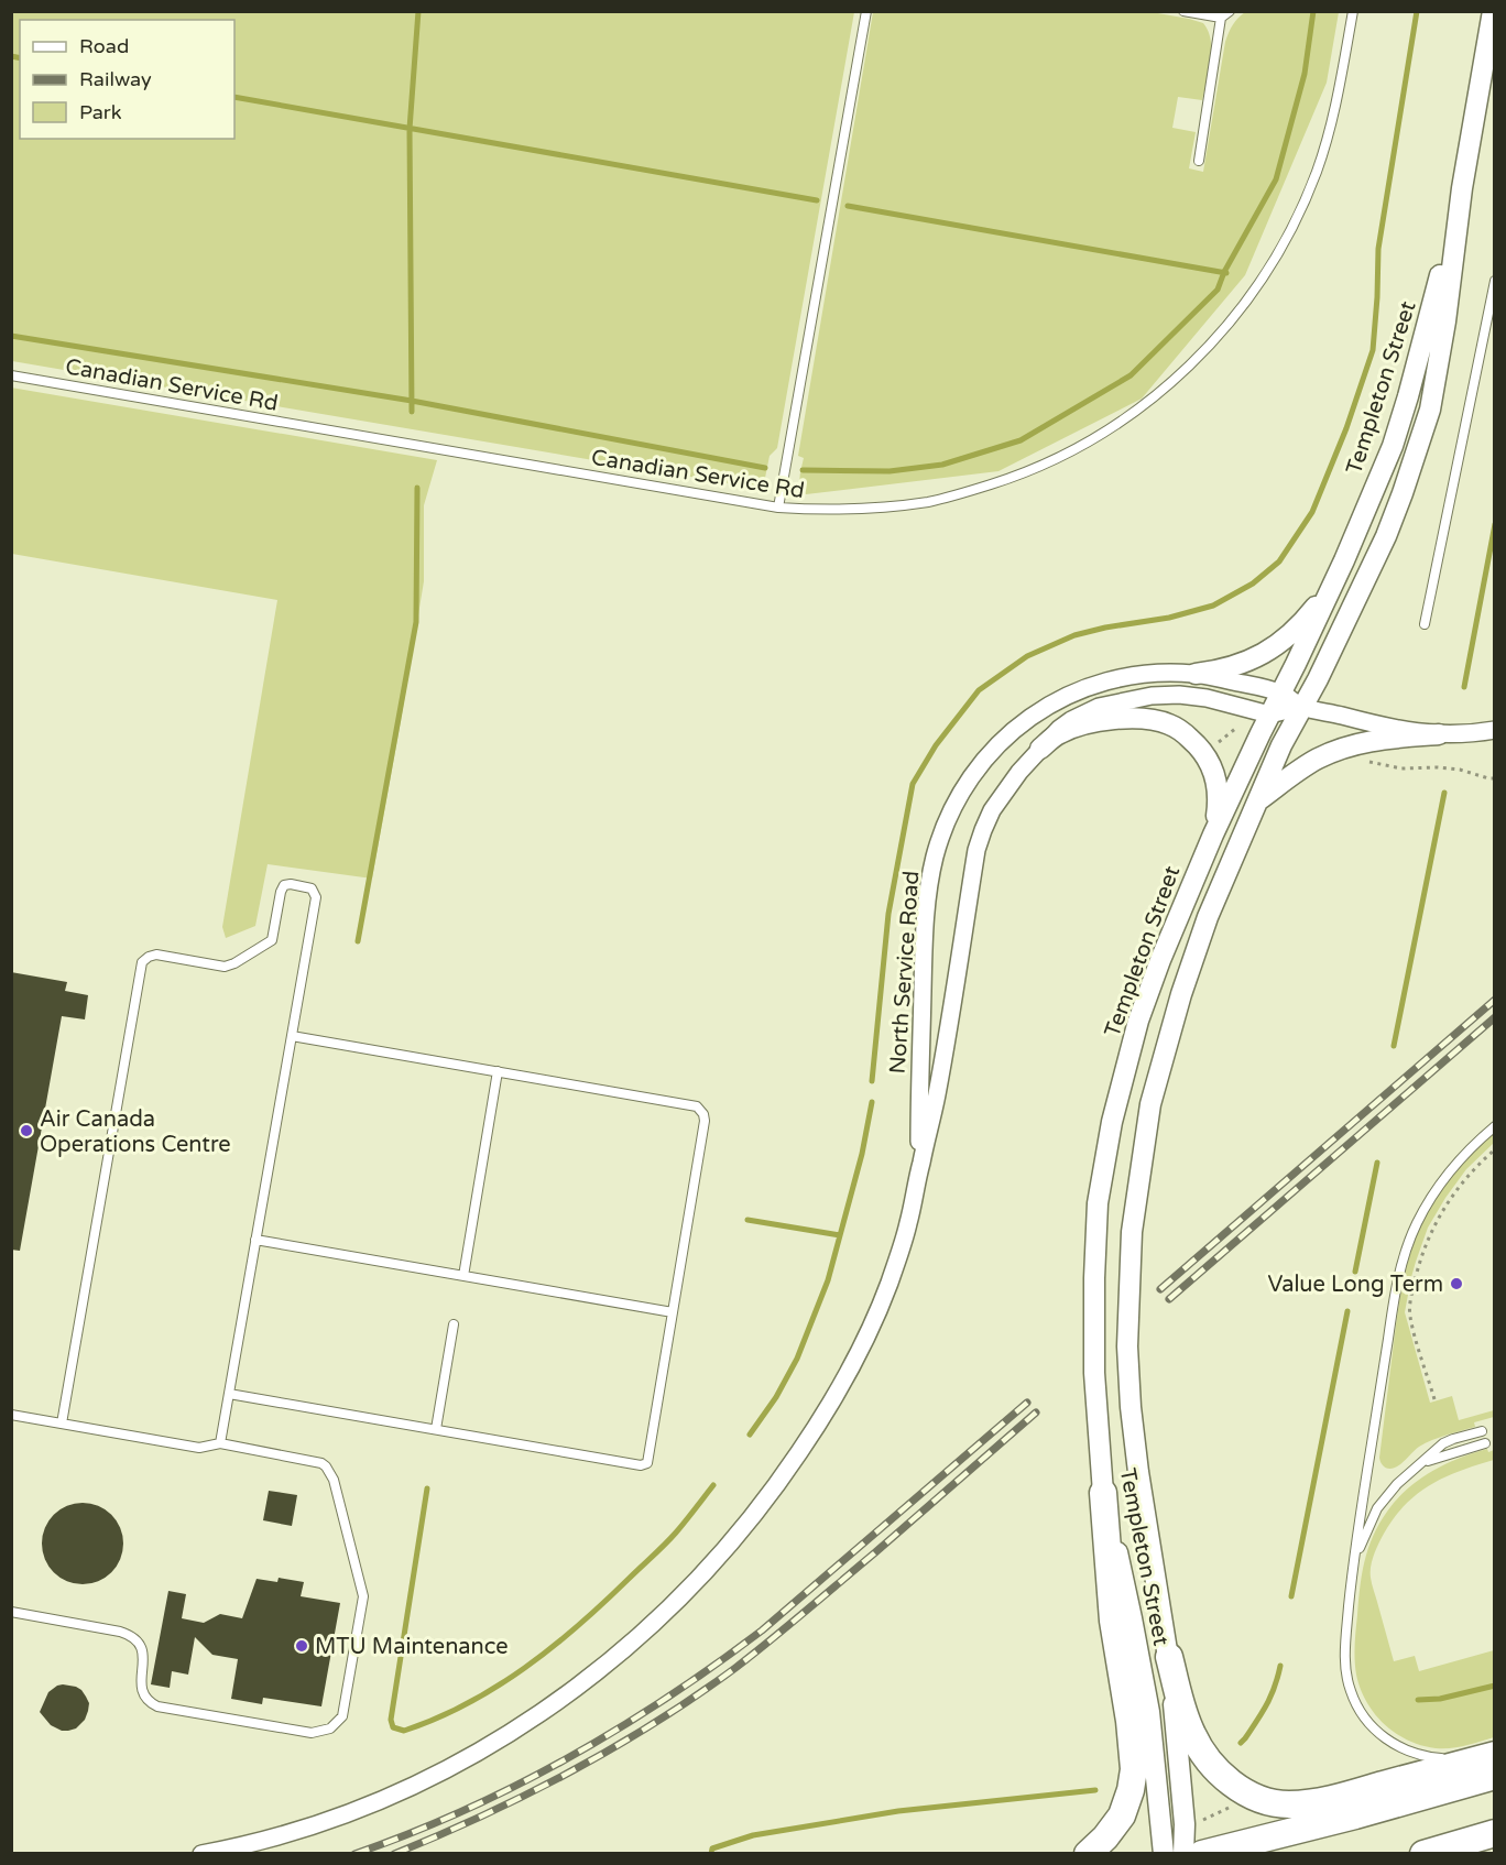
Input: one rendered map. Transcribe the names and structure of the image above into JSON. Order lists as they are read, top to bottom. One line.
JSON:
{"streets":{"street":["Templeton Street","North Service Road"],"lane":["Canadian Service Rd"]},"crossings":[["Templeton Street","North Service Road"]],"places":["Air Canada Operations Centre","Value Long Term","MTU Maintenance"],"legend":["Road","Railway","Park"]}
